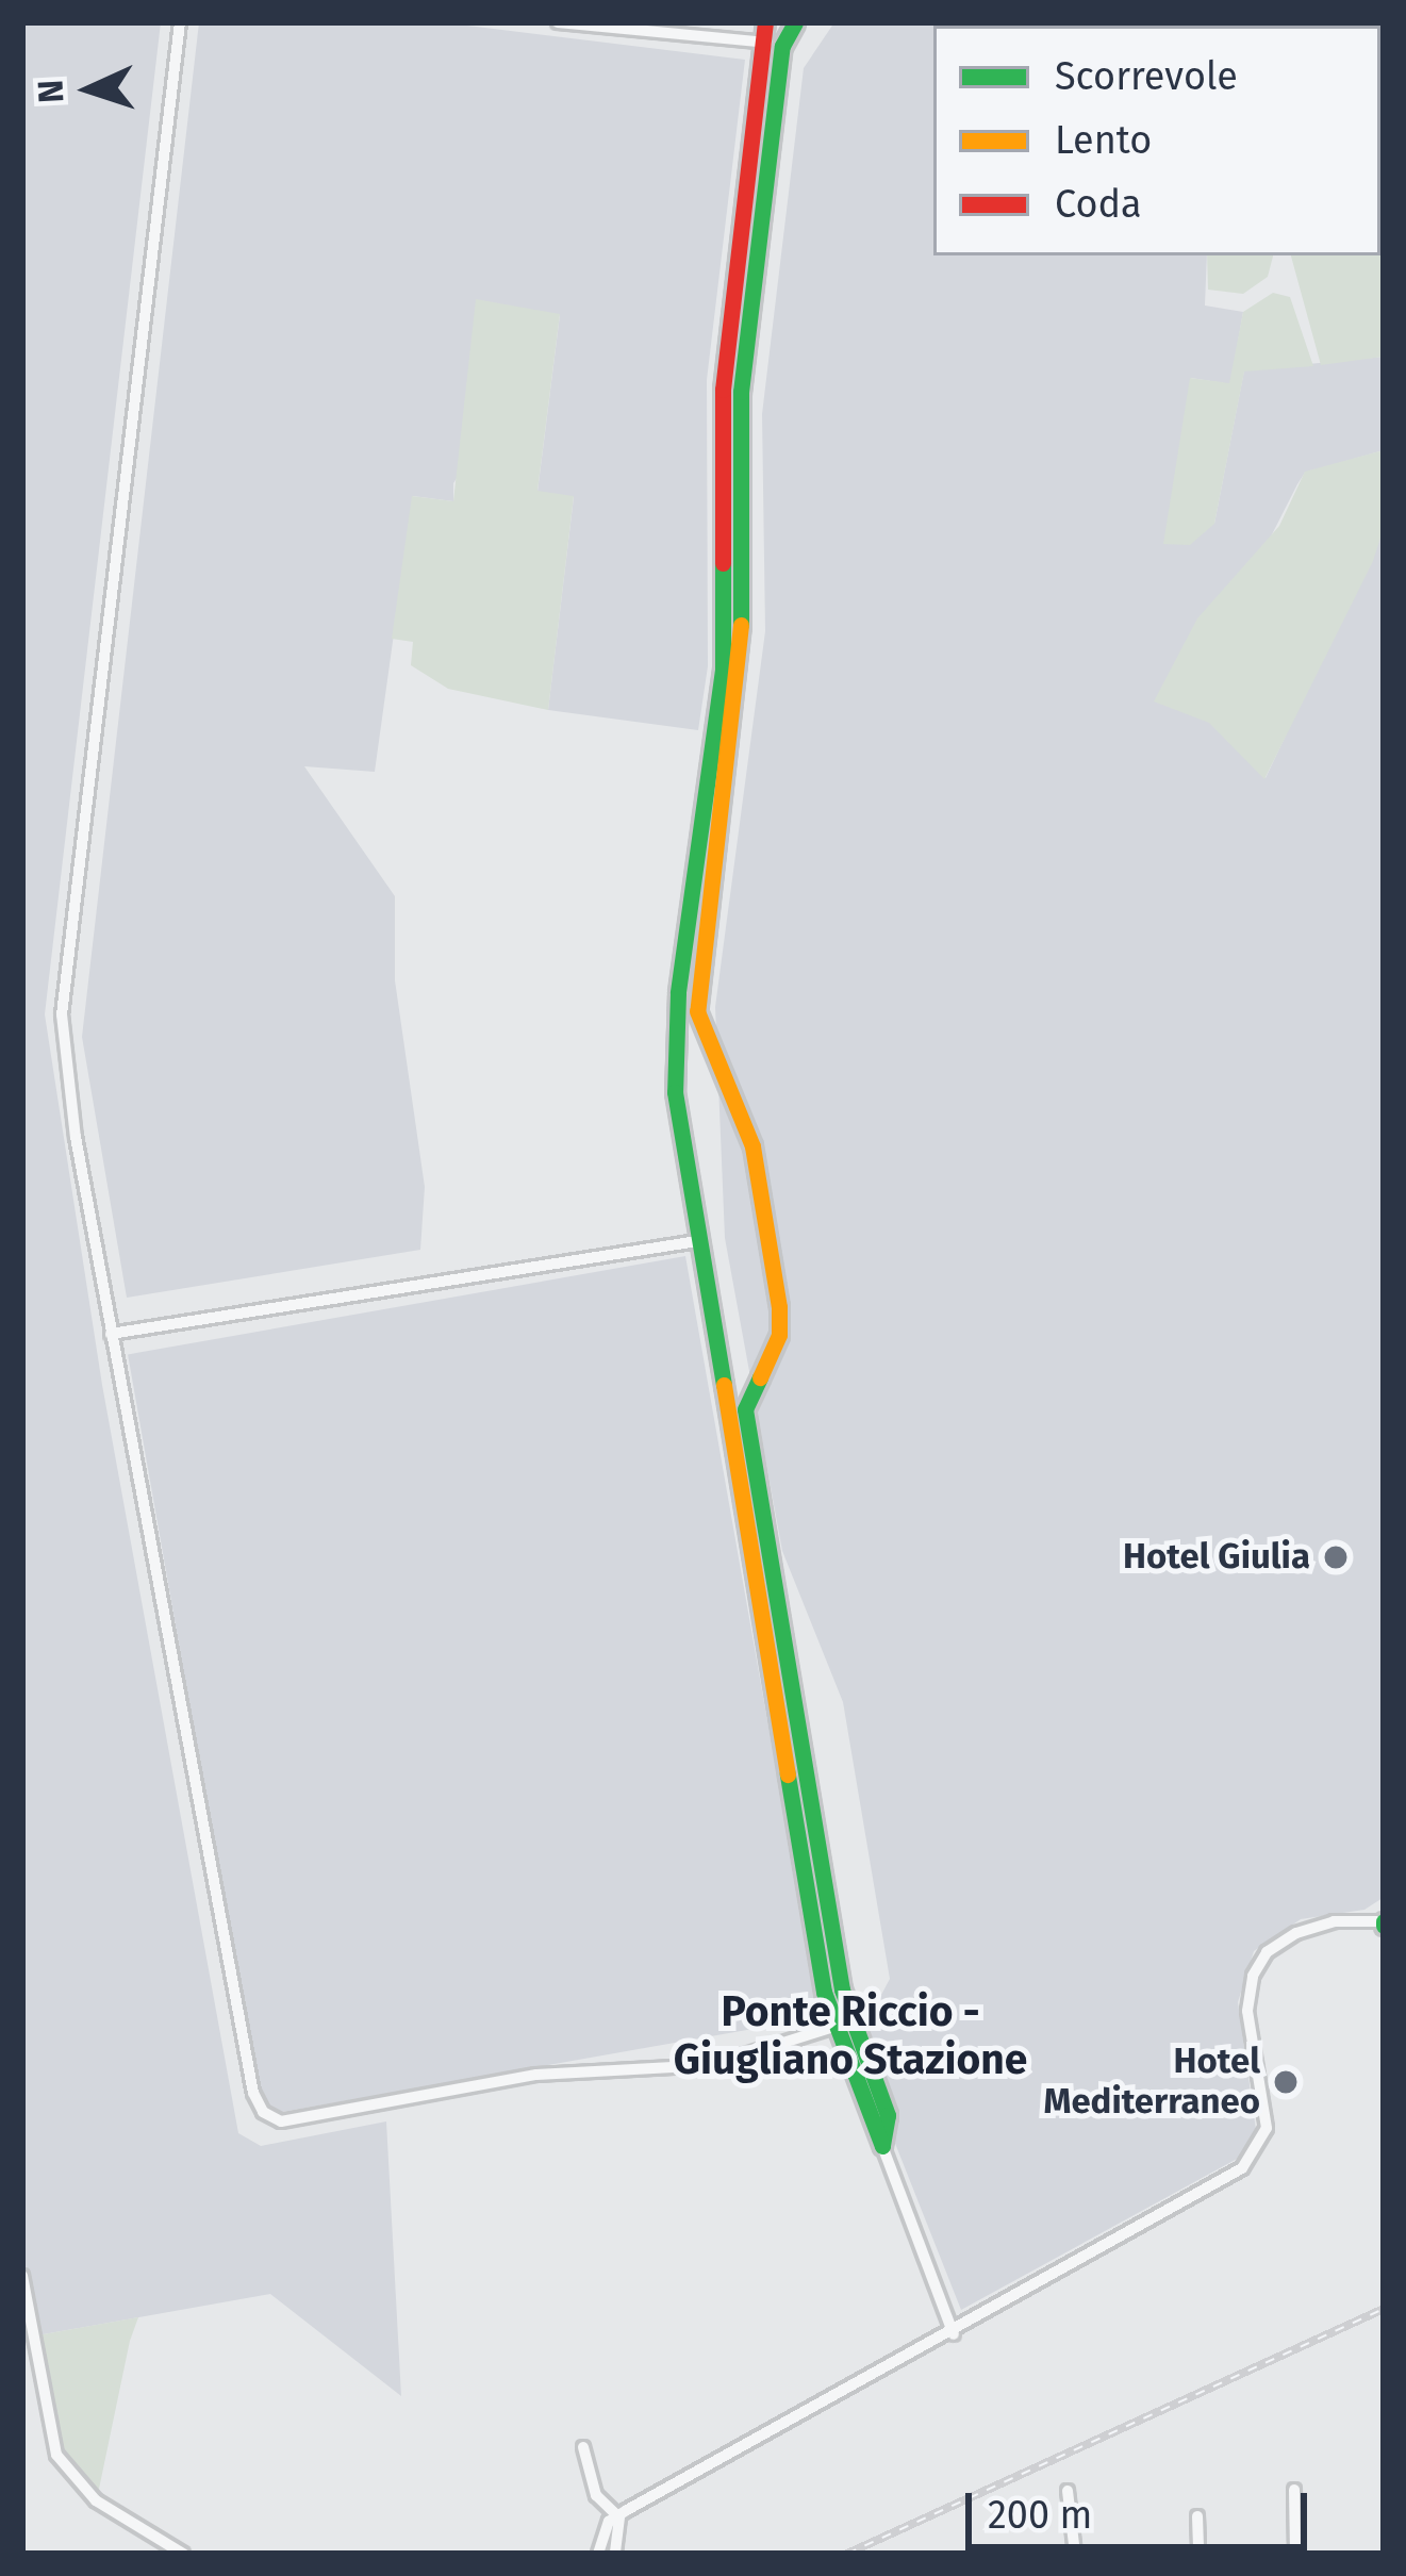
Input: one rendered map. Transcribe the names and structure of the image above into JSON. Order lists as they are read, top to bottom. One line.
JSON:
{"districts":["Ponte Riccio - Giugliano Stazione"],"places":["Hotel Giulia","Hotel Mediterraneo"],"legend":["Scorrevole","Lento","Coda"],"scale_bar":"200 m","north":"left"}
